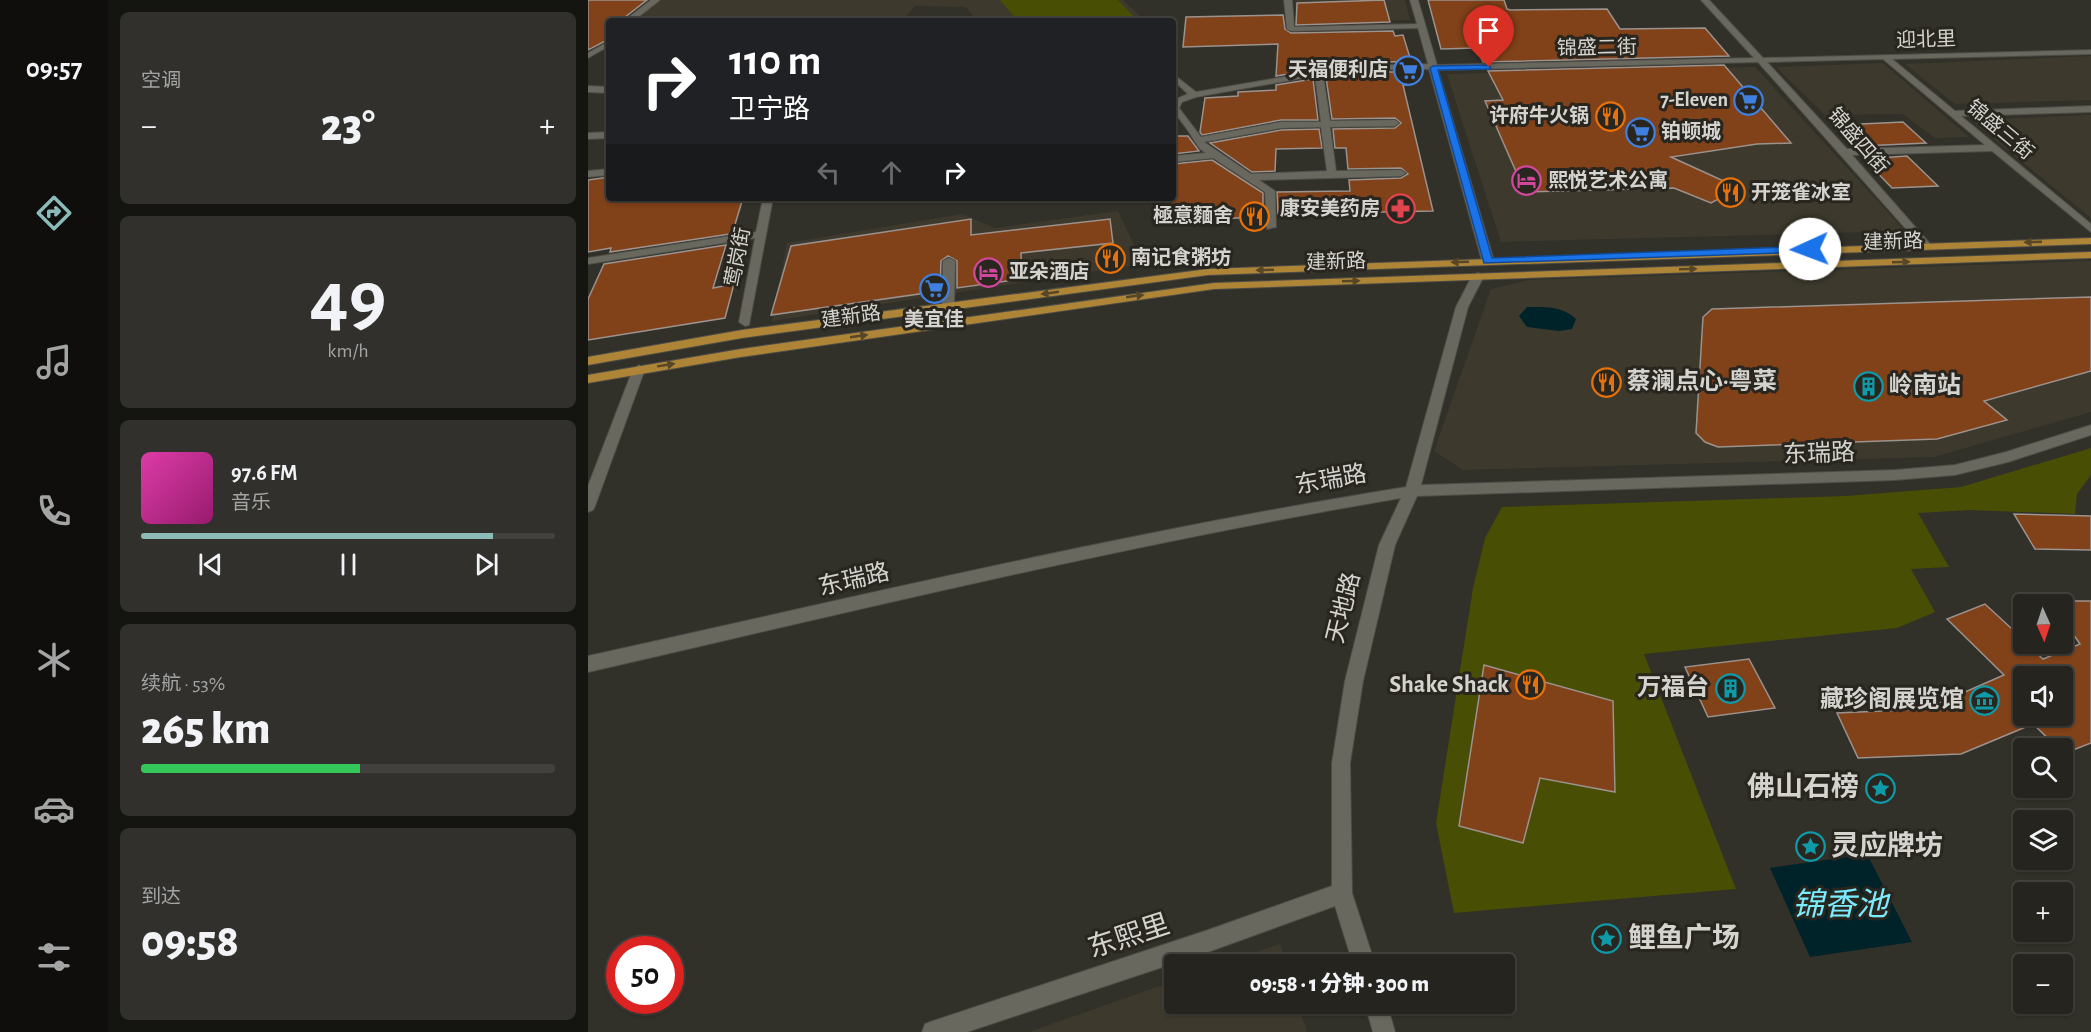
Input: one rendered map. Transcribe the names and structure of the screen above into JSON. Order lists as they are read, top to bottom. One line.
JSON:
{"streets":{"main road":["建新路"],"street":["迎北里","锦盛二街","锦盛三街","锦盛四街","莺岗街","东瑞路","天地路","东熙里"]},"crossings":[["迎北里","锦盛二街"],["迎北里","锦盛三街"],["迎北里","锦盛四街"],["锦盛二街","锦盛四街"],["锦盛四街","建新路"],["建新路","天地路"],["东瑞路","天地路"],["天地路","东熙里"]],"water":["锦香池"],"places":{"supermarket":["天福便利店","7-Eleven","铂顿城","美宜佳"],"restaurant":["许府牛火锅","开笼雀冰室","極意麵舍","南记食粥坊","蔡澜点心·粤菜","Shake Shack"],"hotel":["熙悦艺术公寓","亚朵酒店"],"pharmacy":["康安美药房"],"building":["岭南站","万福台"],"museum":["藏珍阁展览馆"],"place":["佛山石榜","灵应牌坊","鲤鱼广场"]},"north":"bottom","page":{"tabs":"09:57","tile":["空调",["49","km/h"],["续航 · 53%","265 km"],["到达","09:58"]],"turn":["110 m","卫宁路"],"heat":["−","23°","+"],"song":["97.6 FM","音乐"],"map_buttons":["+","−"],"limit":"50","trip":"09:58 · 1 分钟 · 300 m"}}
